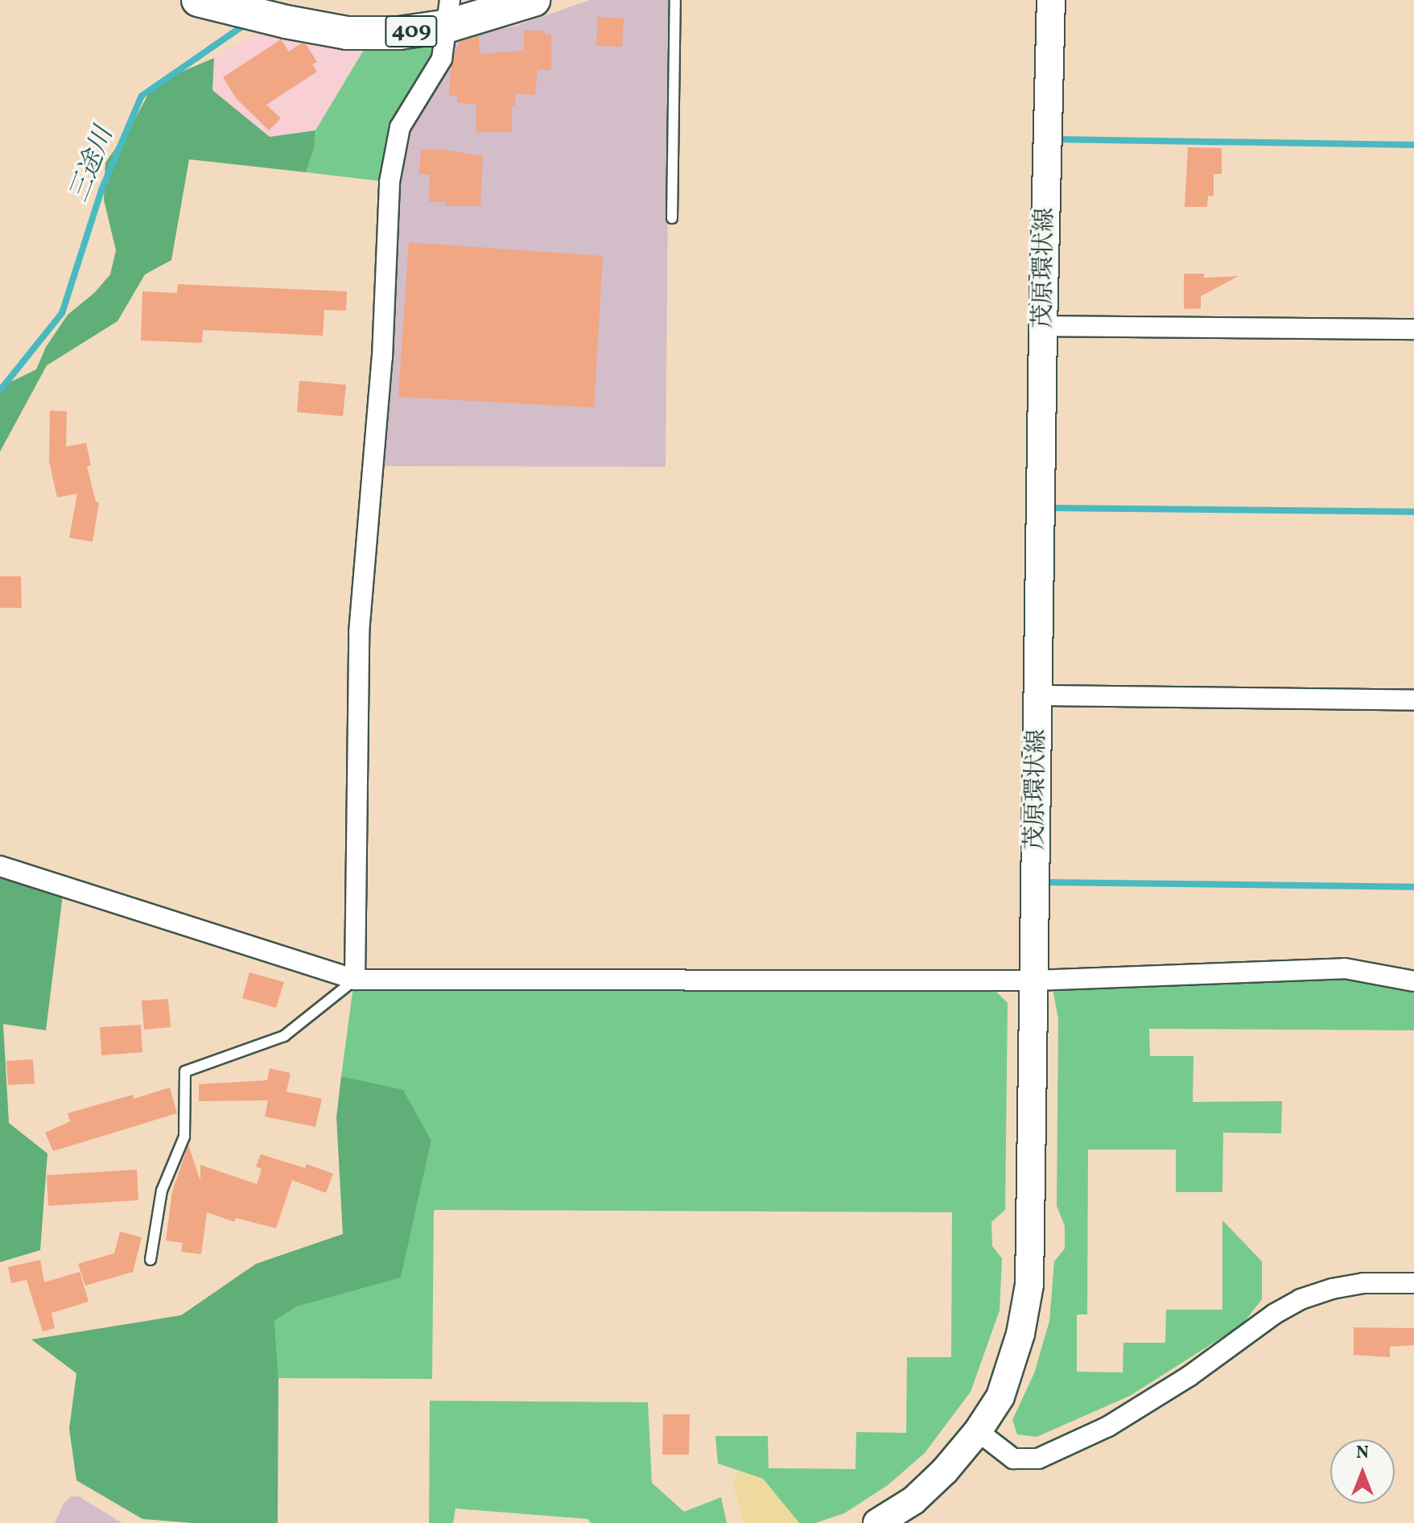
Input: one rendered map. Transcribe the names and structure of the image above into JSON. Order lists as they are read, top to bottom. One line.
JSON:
{"streets":{"highway":["409"],"main road":["茂原環状線"]},"water":["三途川"],"north":"top"}
